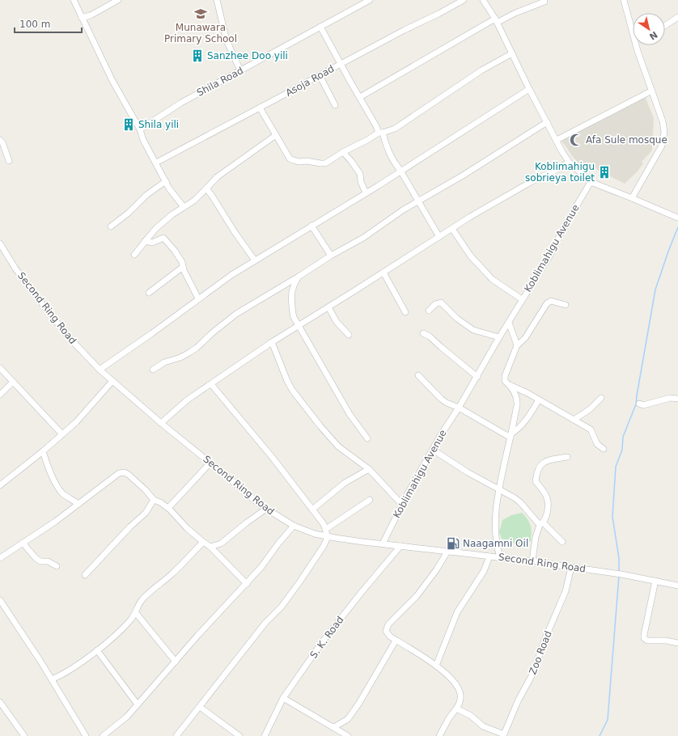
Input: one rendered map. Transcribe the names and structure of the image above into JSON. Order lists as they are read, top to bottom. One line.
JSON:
{"streets":{"street":["Asoja Road","Shila Road","Koblimahigu Avenue","Second Ring Road","S. K. Road","Zoo Road"]},"crossings":[["Koblimahigu Avenue","Second Ring Road"],["Second Ring Road","S. K. Road"],["Second Ring Road","Zoo Road"]],"places":{"school or university":["Munawara Primary School"],"building":["Sanzhee Doo yili","Shila yili","Koblimahigu sobrieya toilet"],"mosque":["Afa Sule mosque"],"fuel station":["Naagamni Oil"]},"scale_bar":"100 m","north":"bottom right"}
